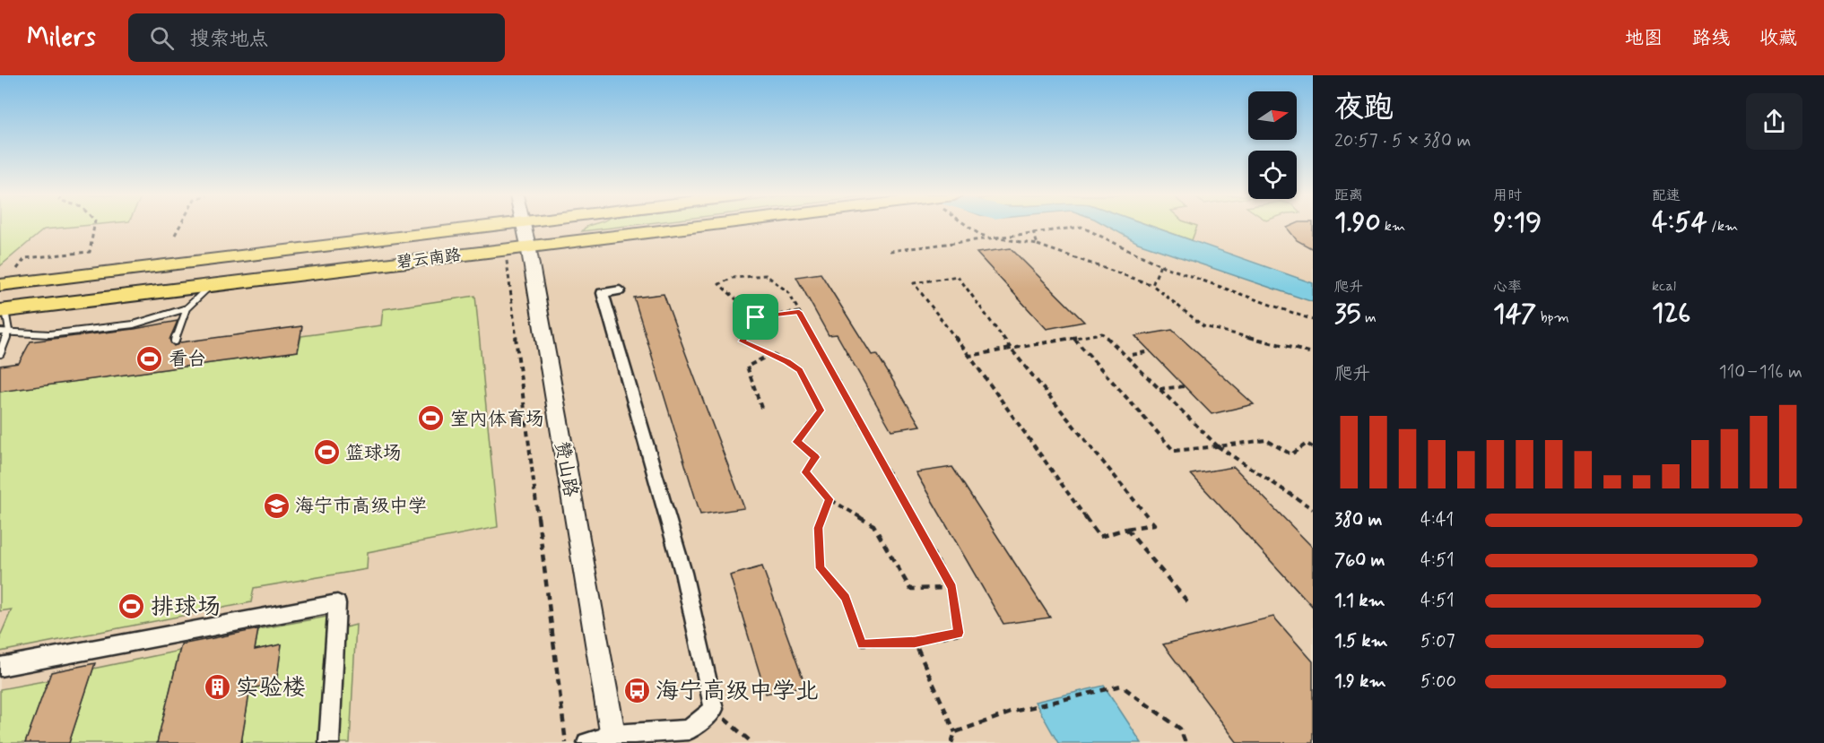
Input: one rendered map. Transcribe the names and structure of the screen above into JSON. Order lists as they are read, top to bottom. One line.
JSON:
{"streets":{"main road":["碧云南路"],"street":["赞山路"]},"crossings":[["碧云南路","赞山路"]],"places":{"sports":["看台","室内体育场","篮球场","排球场"],"school or university":["海宁市高级中学"],"building":["实验楼"],"bus stop":["海宁高级中学北"]},"north":"right","page":{"header":"Milers","search":"搜索地点","nav":["地图","路线","收藏"],"heading":["夜跑","20:57 · 5 × 380 m"],"stats":[["距离","1.90 km"],["用时","9:19"],["配速","4:54 /km"],["爬升","35 m"],["心率","147 bpm"],["kcal","126"]],"chart":["爬升","110–116 m"],"list":[{"name":"380 m","note":"4:41"},{"name":"760 m","note":"4:51"},{"name":"1.1 km","note":"4:51"},{"name":"1.5 km","note":"5:07"},{"name":"1.9 km","note":"5:00"}]}}
